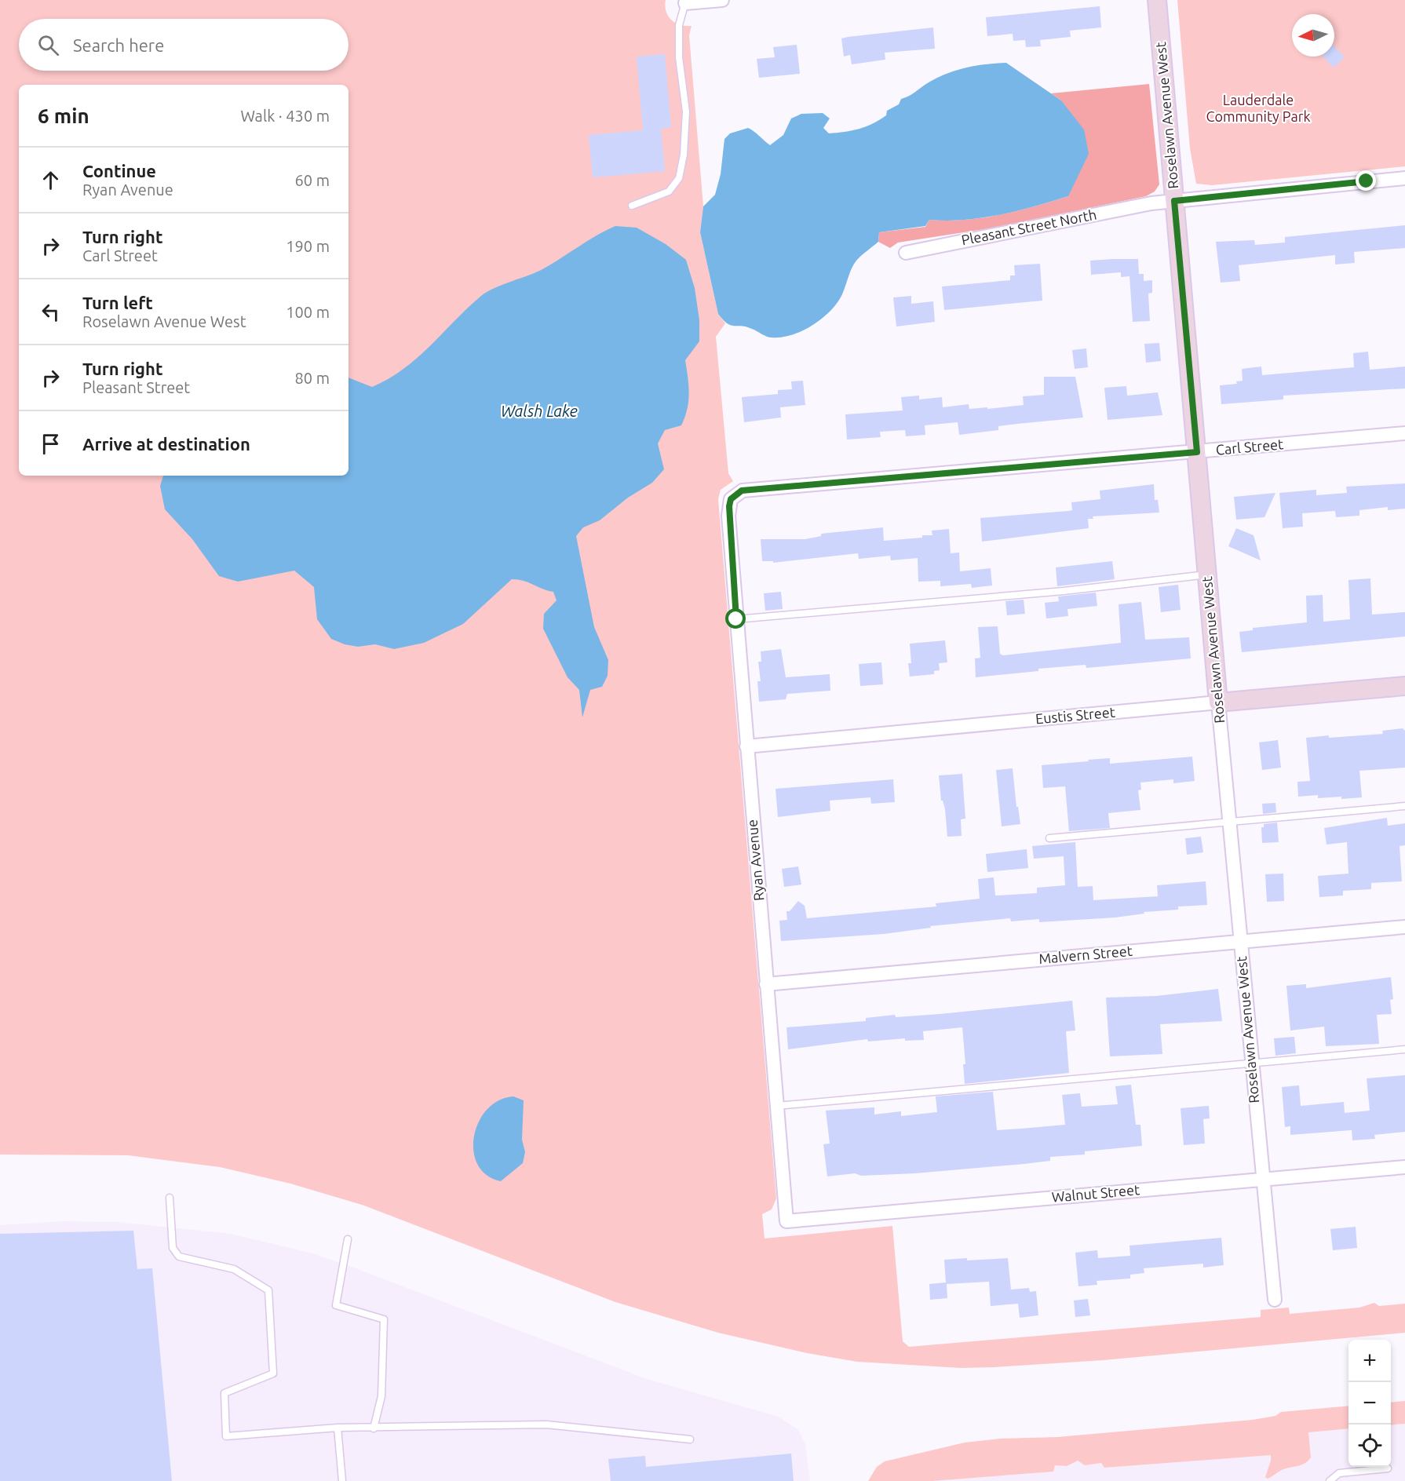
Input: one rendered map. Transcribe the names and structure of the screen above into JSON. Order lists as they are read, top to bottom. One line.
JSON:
{"streets":{"street":["Roselawn Avenue West","Pleasant Street North","Carl Street","Eustis Street","Ryan Avenue","Malvern Street","Walnut Street"]},"crossings":[["Roselawn Avenue West","Pleasant Street North"],["Roselawn Avenue West","Carl Street"],["Roselawn Avenue West","Eustis Street"],["Roselawn Avenue West","Malvern Street"],["Roselawn Avenue West","Walnut Street"],["Carl Street","Ryan Avenue"],["Eustis Street","Ryan Avenue"],["Ryan Avenue","Malvern Street"],["Ryan Avenue","Walnut Street"]],"water":["Walsh Lake"],"parks":["Lauderdale Community Park"],"north":"left","page":{"search":"Search here","heading":["6 min","Walk · 430 m"],"list":[["Continue","Ryan Avenue","60 m"],["Turn right","Carl Street","190 m"],["Turn left","Roselawn Avenue West","100 m"],["Turn right","Pleasant Street","80 m"],"Arrive at destination"],"map_buttons":["+","−"]}}
